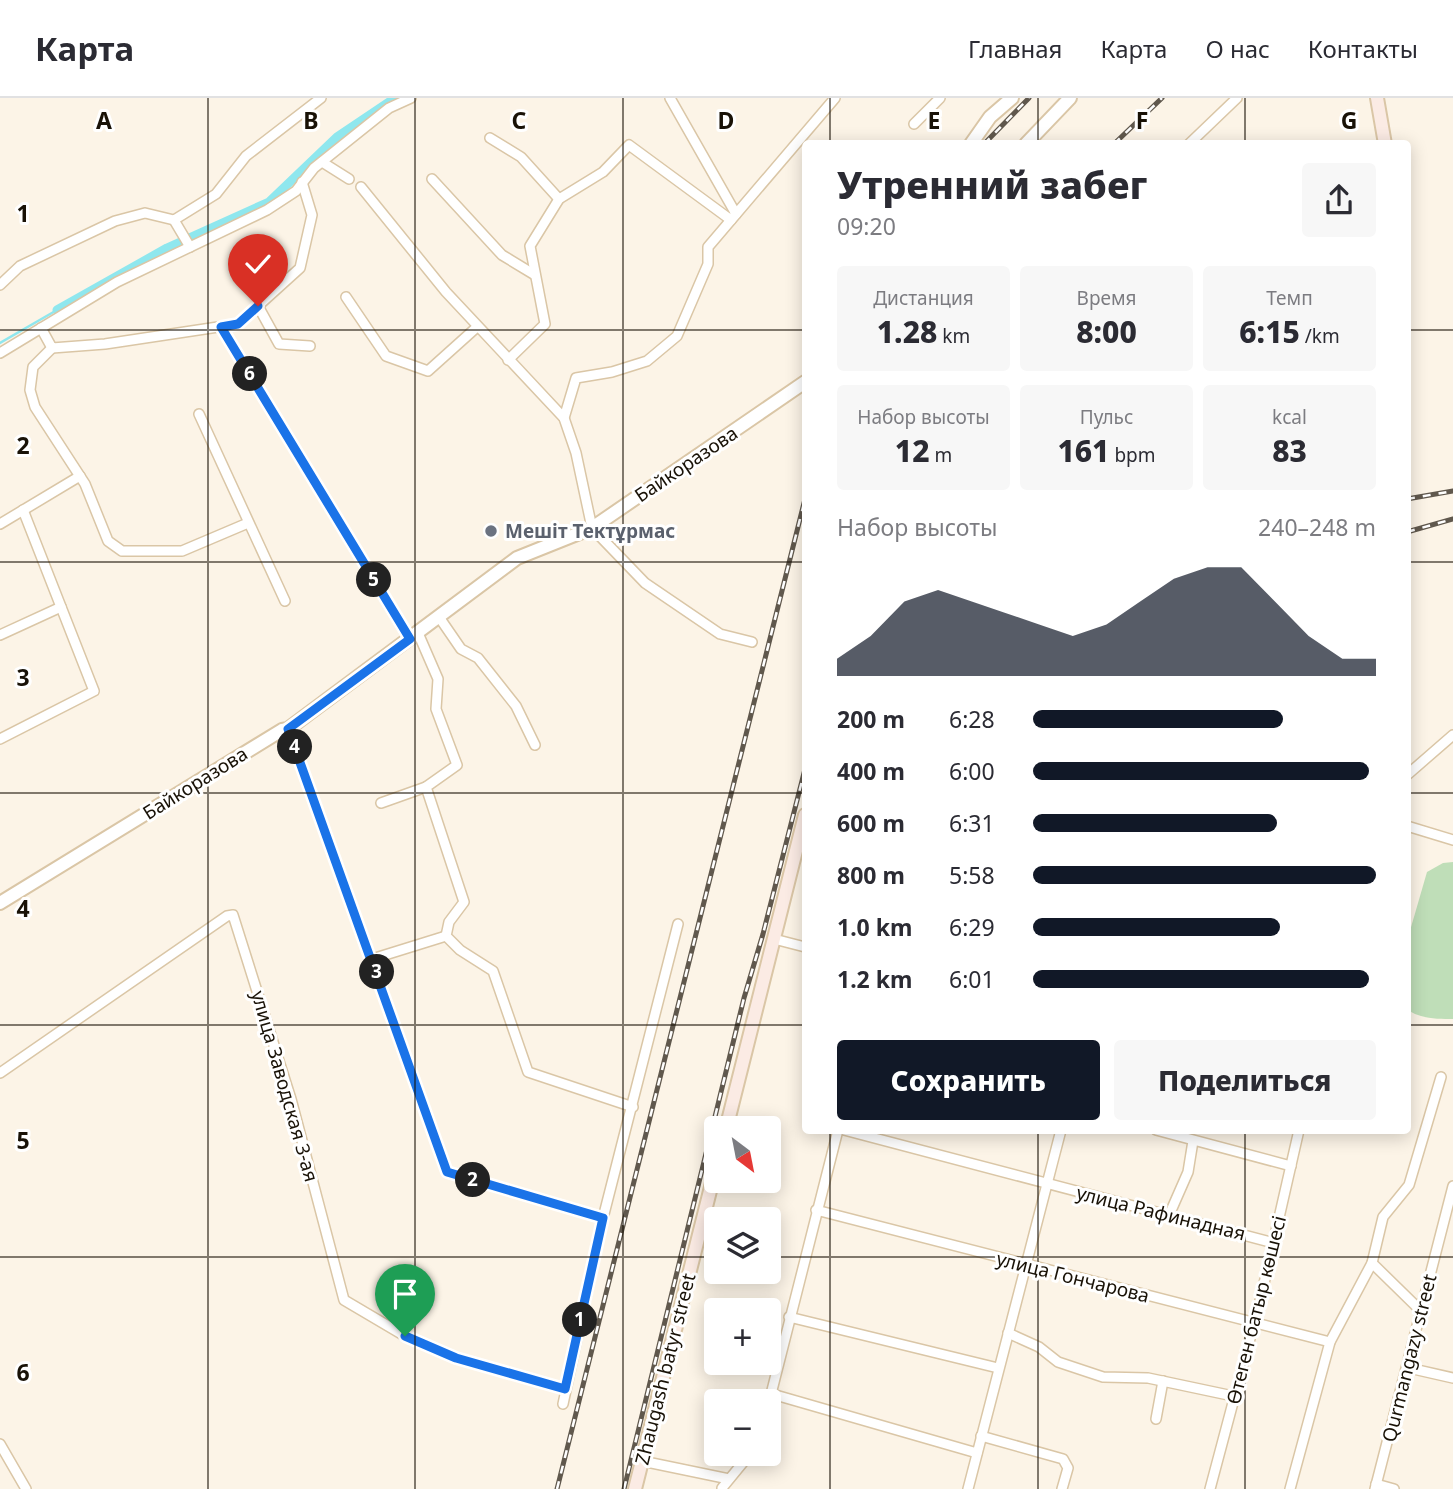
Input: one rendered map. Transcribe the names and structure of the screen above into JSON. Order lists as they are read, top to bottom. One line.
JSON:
{"streets":{"main road":["Zhaugash batyr street"],"street":["Байкоразова","улица Заводская 3-ая","улица Рафинадная","улица Гончарова","Өтеген батыр көшесі","Qurmangazy street"]},"crossings":[["улица Рафинадная","Өтеген батыр көшесі"],["улица Гончарова","Өтеген батыр көшесі"]],"places":["Мешіт Тектұрмас"],"north":"bottom right","page":{"header":"Карта","nav":["Главная","Карта","О нас","Контакты"],"heading":["Утренний забег","09:20"],"stats":[["Дистанция","1.28 km"],["Время","8:00"],["Темп","6:15 /km"],["Набор высоты","12 m"],["Пульс","161 bpm"],["kcal","83"]],"pins":["6","5","4","3","2","1"],"chart":["Набор высоты","240–248 m"],"list":[{"name":"200 m","note":"6:28"},{"name":"400 m","note":"6:00"},{"name":"600 m","note":"6:31"},{"name":"800 m","note":"5:58"},{"name":"1.0 km","note":"6:29"},{"name":"1.2 km","note":"6:01"}],"buttons":["Сохранить","Поделиться"],"map_buttons":["+","−"]},"grid":{"columns":["A","B","C","D","E","F","G"],"rows":["1","2","3","4","5","6"]}}
